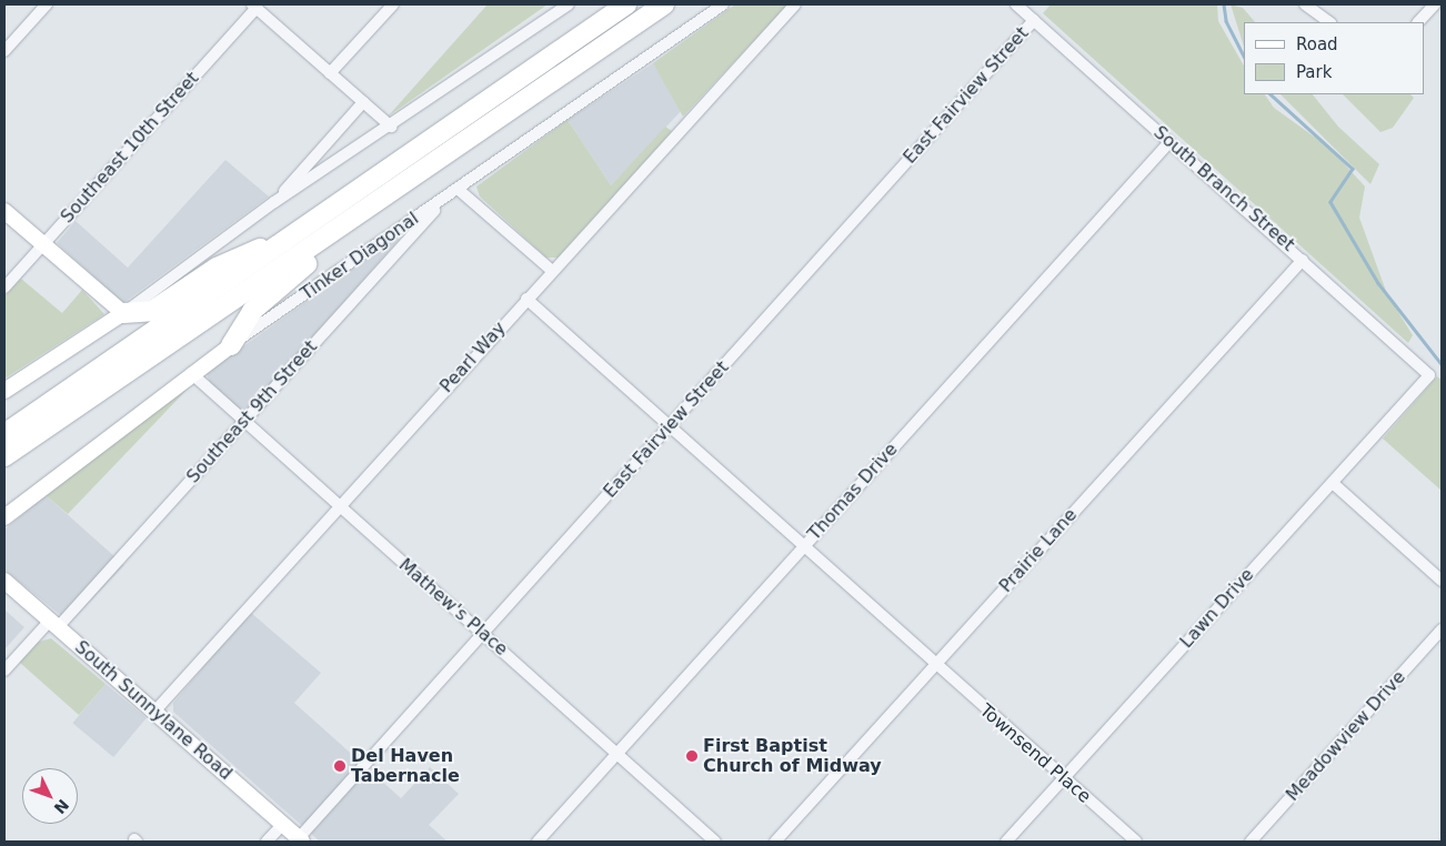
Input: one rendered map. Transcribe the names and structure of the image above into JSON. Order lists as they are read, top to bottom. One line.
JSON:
{"streets":{"highway":["Tinker Diagonal"],"street":["East Fairview Street","Southeast 10th Street","South Branch Street","Pearl Way","Southeast 9th Street","Thomas Drive","Prairie Lane","Mathew's Place","Lawn Drive","South Sunnylane Road","Meadowview Drive","Townsend Place"]},"crossings":[["East Fairview Street","South Branch Street"],["East Fairview Street","Mathew's Place"],["East Fairview Street","South Sunnylane Road"],["East Fairview Street","Townsend Place"],["South Branch Street","Thomas Drive"],["South Branch Street","Prairie Lane"],["South Branch Street","Lawn Drive"],["Tinker Diagonal","Southeast 9th Street"],["Tinker Diagonal","Mathew's Place"],["Pearl Way","Mathew's Place"],["Pearl Way","South Sunnylane Road"],["Pearl Way","Townsend Place"],["Southeast 9th Street","Mathew's Place"],["Southeast 9th Street","South Sunnylane Road"],["Thomas Drive","Mathew's Place"],["Thomas Drive","Townsend Place"],["Prairie Lane","Townsend Place"],["Lawn Drive","Townsend Place"]],"places":["First Baptist Church of Midway","Del Haven Tabernacle"],"legend":["Road","Park"],"north":"bottom right"}
